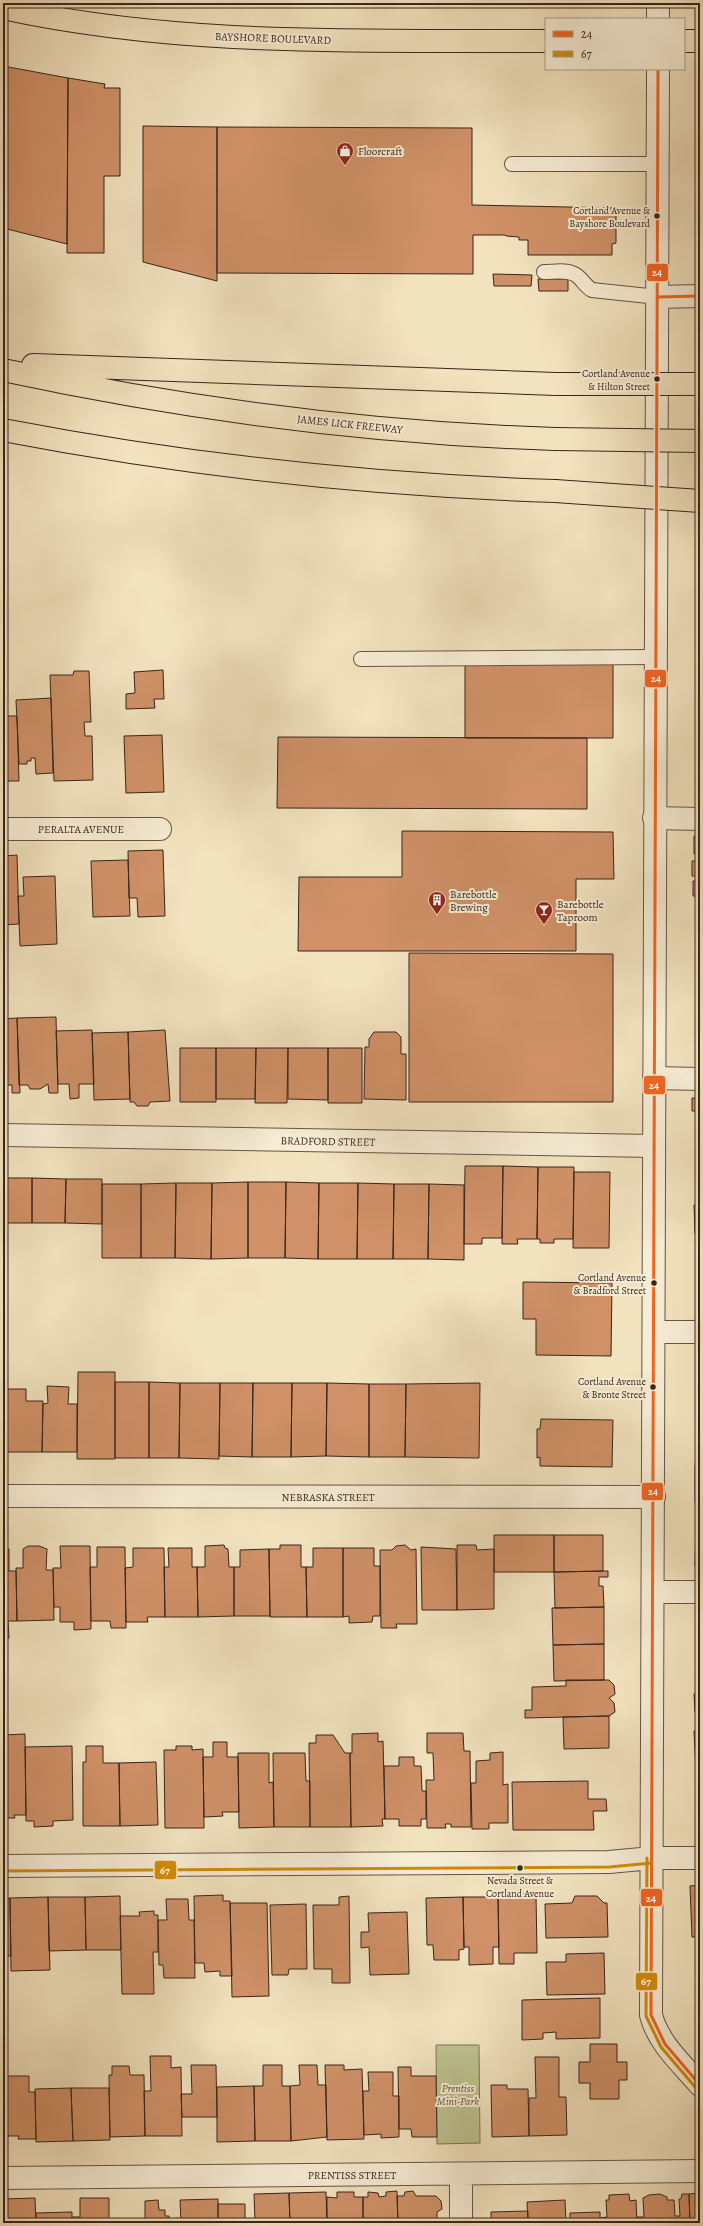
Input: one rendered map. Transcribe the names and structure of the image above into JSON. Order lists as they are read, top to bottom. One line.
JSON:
{"streets":{"main road":["BAYSHORE BOULEVARD","JAMES LICK FREEWAY"],"street":["PERALTA AVENUE","BRADFORD STREET","NEBRASKA STREET","PRENTISS STREET"]},"parks":["Prentiss Mini-Park"],"places":{"shop":["Floorcraft"],"other":["Cortland Avenue & Bayshore Boulevard","Cortland Avenue & Hilton Street","Cortland Avenue & Bradford Street","Cortland Avenue & Bronte Street","Nevada Street & Cortland Avenue"],"building":["Barebottle Brewing"],"bar":["Barebottle Taproom"]},"lines":["transit line 24","transit line 67"],"legend":["24","67"]}
